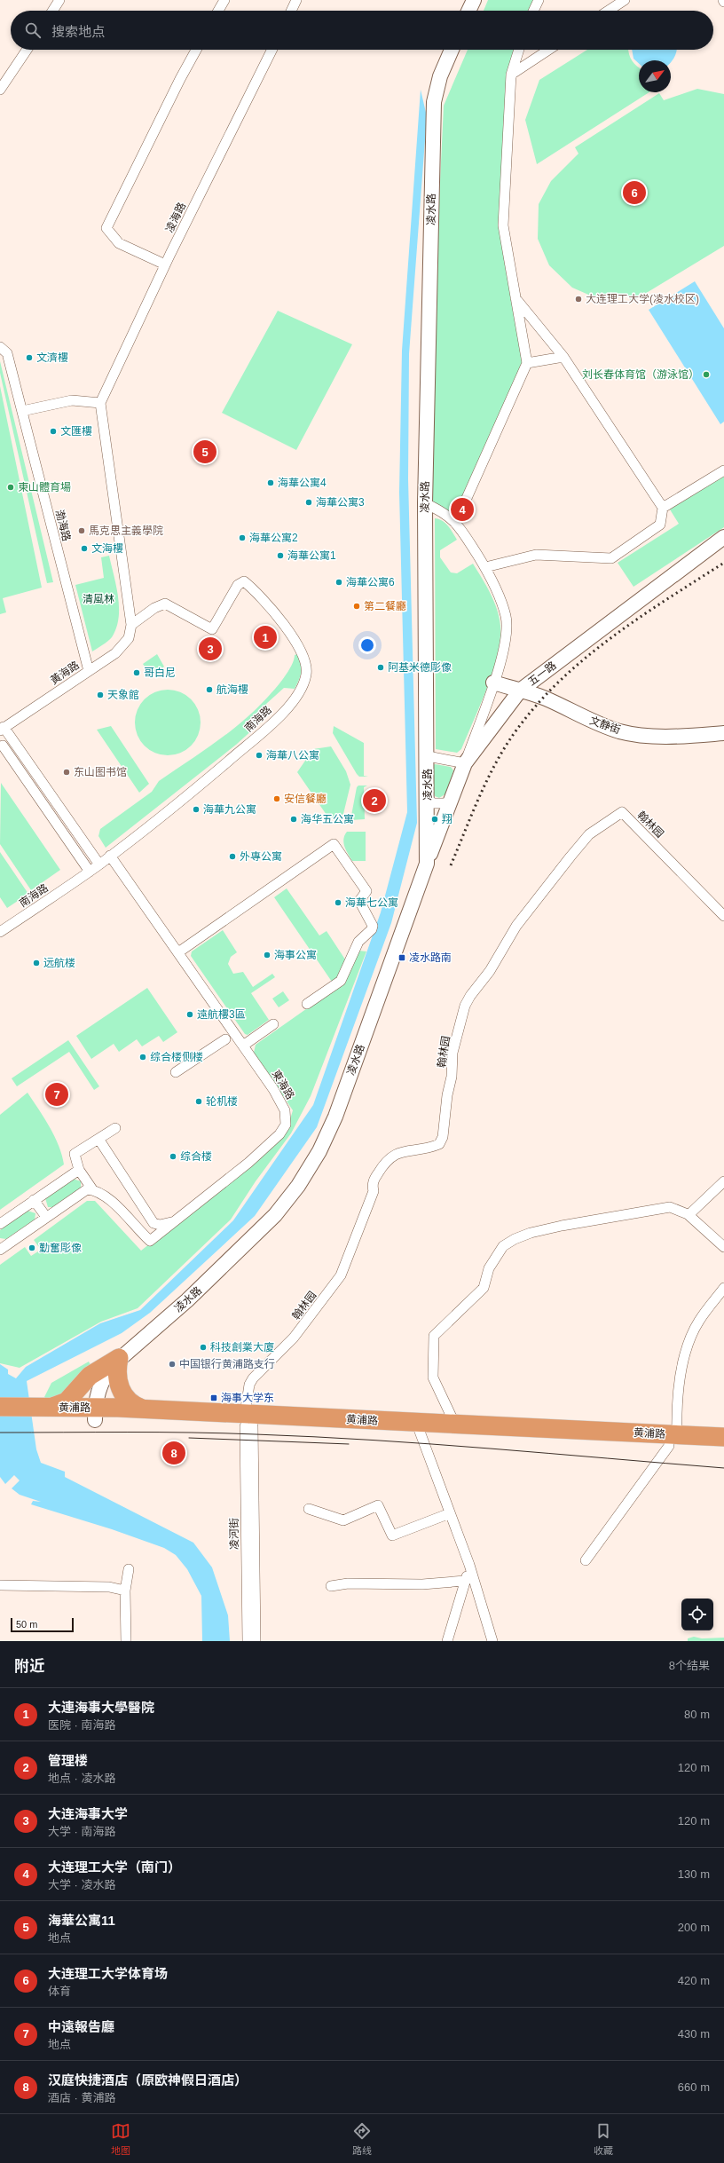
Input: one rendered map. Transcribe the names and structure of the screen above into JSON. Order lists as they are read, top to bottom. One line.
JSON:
{"streets":{"highway":["黄浦路"],"main road":["凌水路","五一路","文静街"],"street":["凌海路","渤海路","黃海路","南海路","翰林园","東海路","凌河街"]},"crossings":[["凌水路","五一路"],["凌水路","黄浦路"],["渤海路","黃海路"],["黃海路","南海路"],["五一路","文静街"],["南海路","東海路"],["翰林园","黄浦路"],["翰林园","凌河街"],["黄浦路","凌河街"]],"parks":["清風林"],"places":{"other":["大连理工大学(凌水校区)","文濟樓","刘长春体育馆（游泳馆）","文匯樓","海華公寓4","東山體育場","海華公寓3","馬克思主義學院","海華公寓2","文海樓","海華公寓1","海華公寓6","第二餐廳","阿基米德彫像","哥白尼","航海樓","天象館","海華八公寓","东山图书馆","安信餐廳","海華九公寓","海华五公寓","翔","外專公寓","海華七公寓","海事公寓","远航楼","遠航樓3區","综合楼侧楼","轮机楼","综合楼","勤奮彫像","科技創業大廈","中国银行黄浦路支行"],"transit":["凌水路南","海事大学东"]},"scale_bar":"50 m","north":"top right","page":{"search":"搜索地点","pins":["6","5","4","1","3","2","7","8"],"scale":"50 m","heading":["附近","8个结果"],"list":[{"mark":"1","name":"大連海事大學醫院","note":"医院 · 南海路","value":"80 m"},{"mark":"2","name":"管理楼","note":"地点 · 凌水路","value":"120 m"},{"mark":"3","name":"大连海事大学","note":"大学 · 南海路","value":"120 m"},{"mark":"4","name":"大连理工大学（南门）","note":"大学 · 凌水路","value":"130 m"},{"mark":"5","name":"海華公寓11","note":"地点","value":"200 m"},{"mark":"6","name":"大连理工大学体育场","note":"体育","value":"420 m"},{"mark":"7","name":"中遠報告廳","note":"地点","value":"430 m"},{"mark":"8","name":"汉庭快捷酒店（原欧神假日酒店）","note":"酒店 · 黄浦路","value":"660 m"}],"nav":["地图","路线","收藏"]}}
